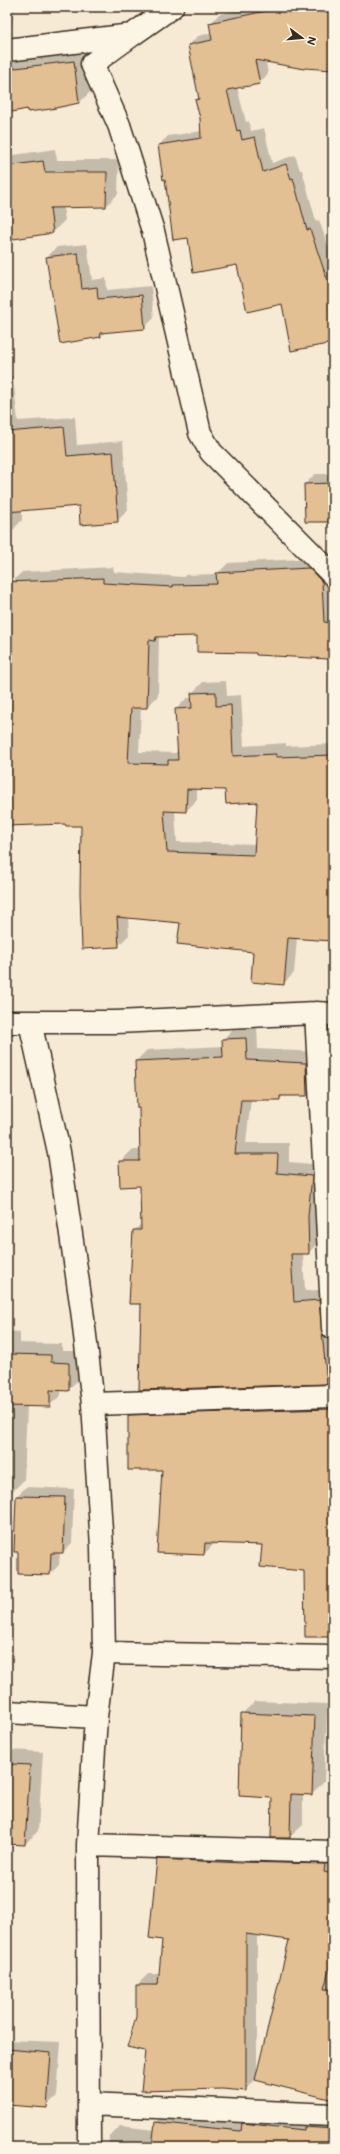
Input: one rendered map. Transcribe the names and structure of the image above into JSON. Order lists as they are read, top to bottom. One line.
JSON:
{"north":"right"}
